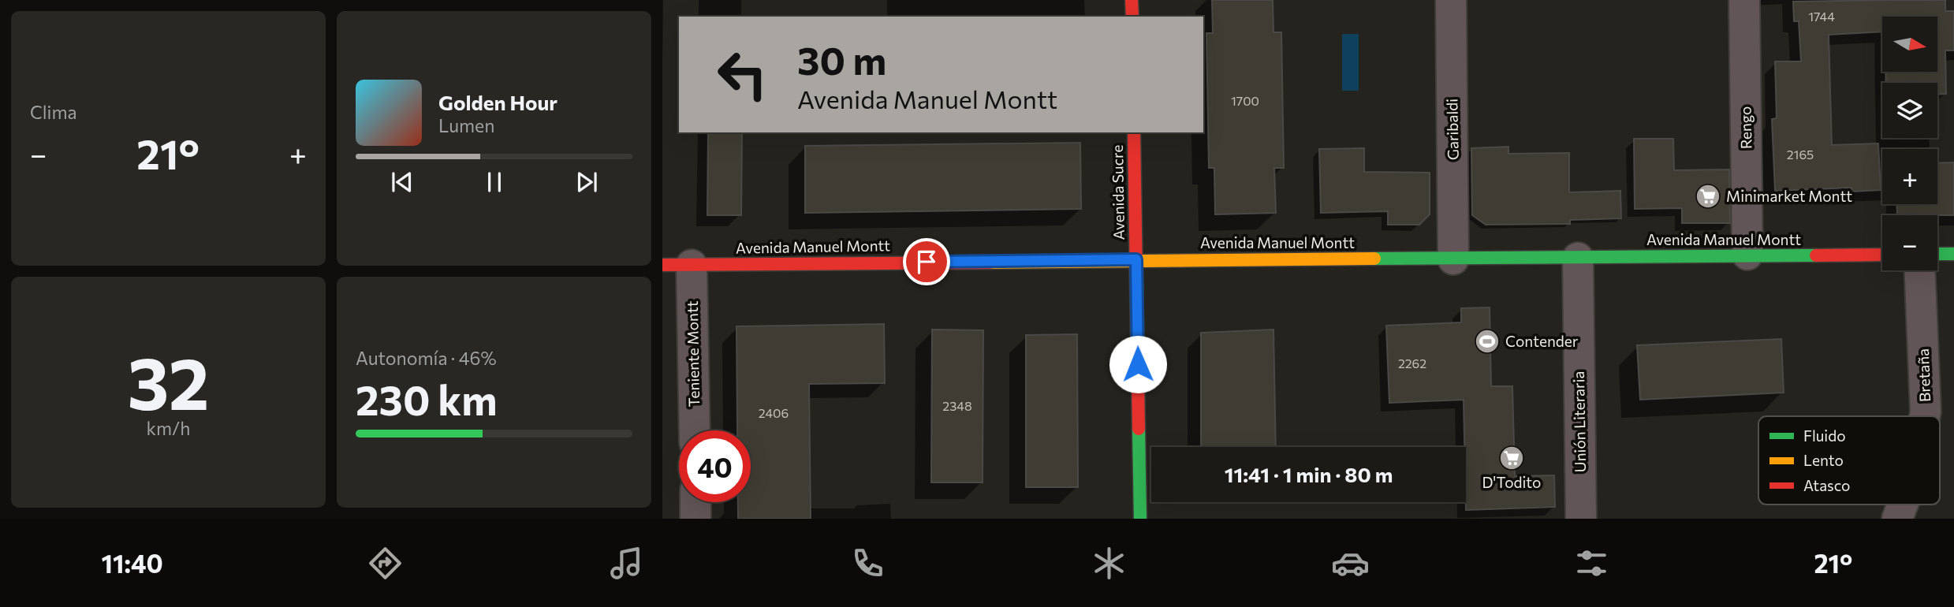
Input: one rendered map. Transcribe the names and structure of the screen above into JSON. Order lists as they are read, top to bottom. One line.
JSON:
{"streets":{"main road":["Avenida Sucre","Avenida Manuel Montt"],"street":["Rengo","Garibaldi","Teniente Montt","Bretaña","Unión Literaria"]},"crossings":[["Rengo","Avenida Manuel Montt"],["Garibaldi","Avenida Manuel Montt"],["Avenida Sucre","Avenida Manuel Montt"],["Avenida Manuel Montt","Teniente Montt"],["Avenida Manuel Montt","Unión Literaria"]],"places":{"supermarket":["Minimarket Montt","D'Todito"],"sports":["Contender"]},"house_numbers":["1744","1700","2165","2262","2348","2406"],"legend":["Fluido","Lento","Atasco"],"north":"right","page":{"tile":["Clima",["32","km/h"],["Autonomía · 46%","230 km"]],"map_buttons":["+","−"],"turn":["30 m","Avenida Manuel Montt"],"song":["Golden Hour","Lumen"],"heat":["−","21°","+"],"limit":"40","trip":"11:41 · 1 min · 80 m","tabs":["11:40","21°"]}}
